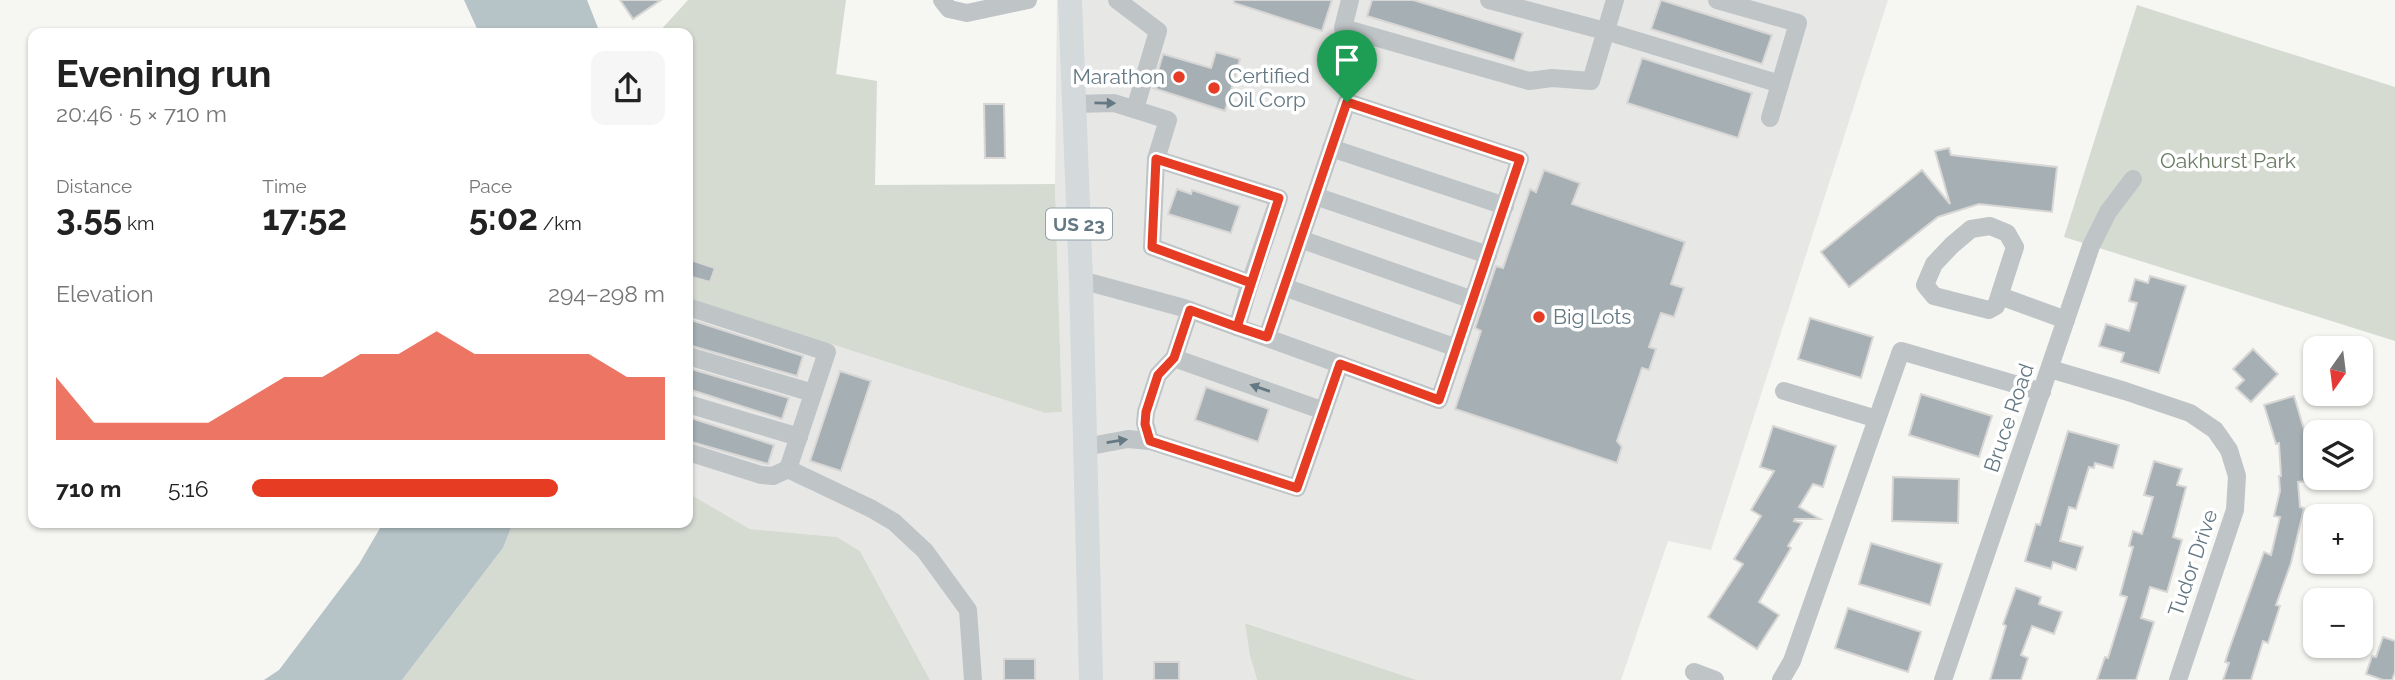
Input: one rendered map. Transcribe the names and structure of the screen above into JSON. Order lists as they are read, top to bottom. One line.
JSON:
{"streets":{"highway":["US 23"],"street":["Bruce Road","Tudor Drive"]},"crossings":[["Bruce Road","Tudor Drive"]],"parks":["Oakhurst Park"],"places":["Marathon","Certified Oil Corp","Big Lots"],"north":"bottom","page":{"heading":["Evening run","20:46 · 5 × 710 m"],"stats":[["Distance","3.55 km"],["Time","17:52"],["Pace","5:02 /km"]],"chart":["Elevation","294–298 m"],"map_buttons":["+","−"],"list":[{"name":"710 m","note":"5:16"}]}}
